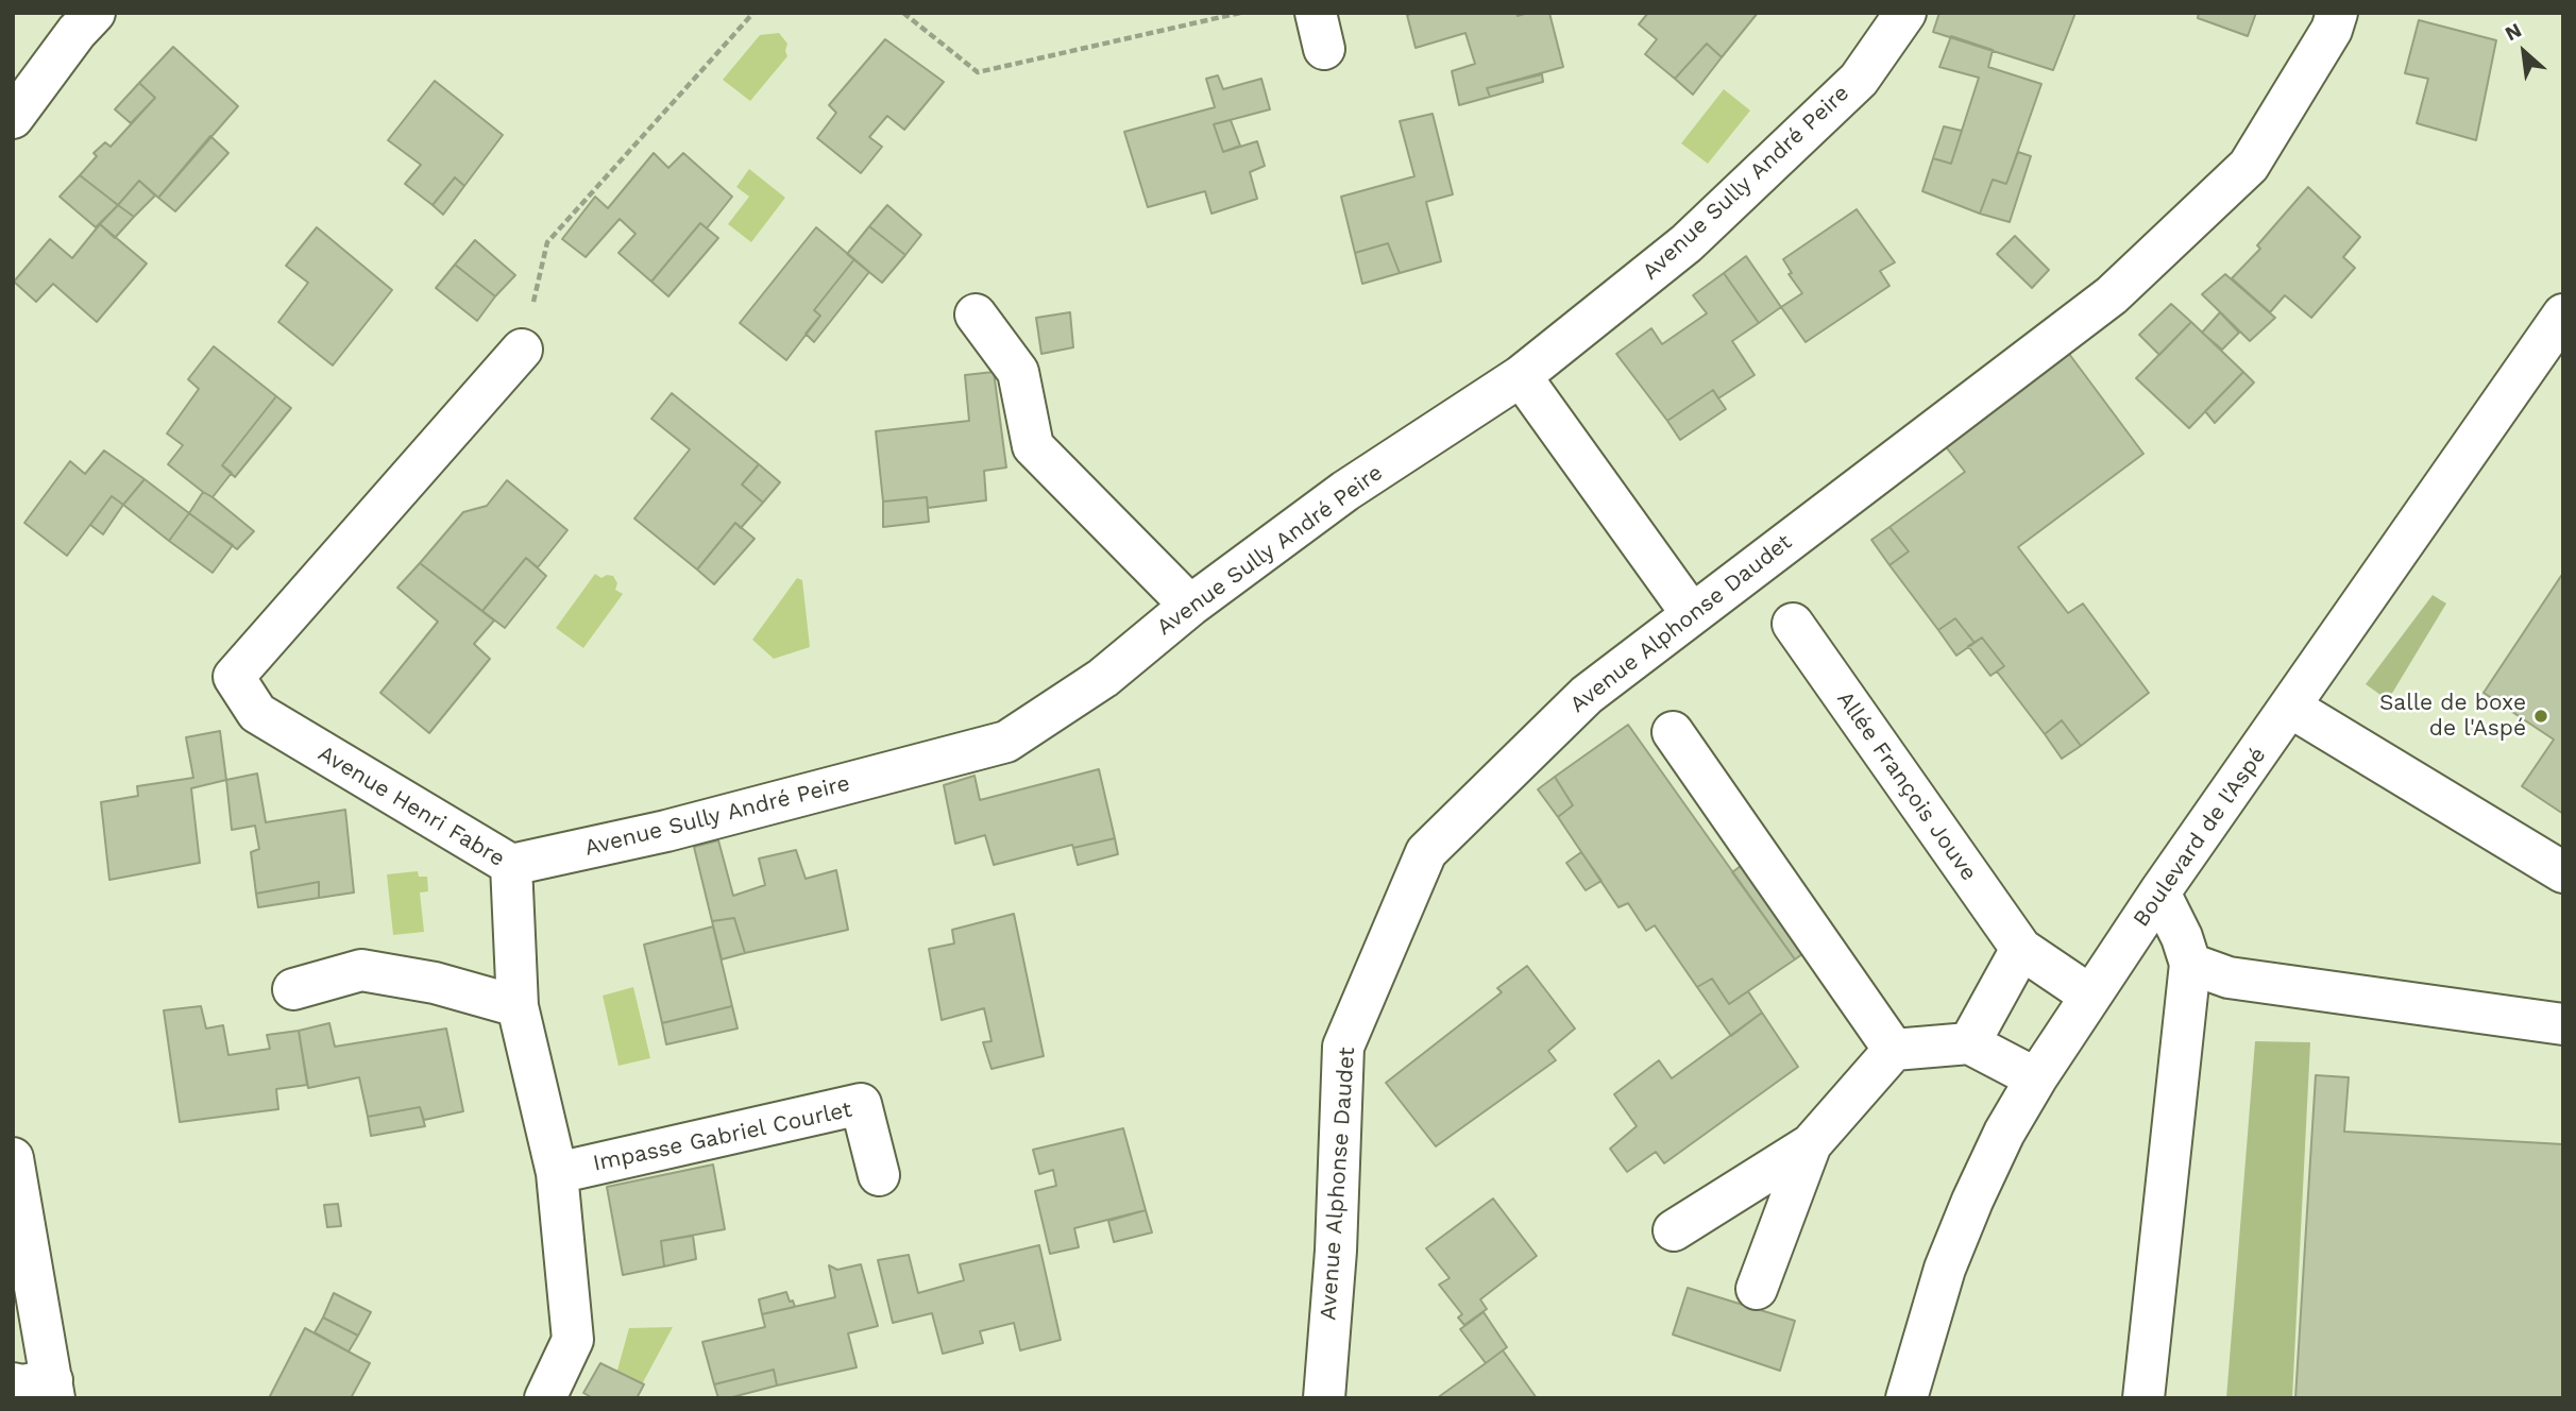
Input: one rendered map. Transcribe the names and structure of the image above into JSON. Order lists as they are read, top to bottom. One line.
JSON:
{"streets":{"street":["Avenue Sully André Peire","Avenue Alphonse Daudet","Allée François Jouve","Avenue Henri Fabre","Boulevard de l'Aspé","Impasse Gabriel Courlet"]},"crossings":[["Avenue Sully André Peire","Avenue Henri Fabre"],["Allée François Jouve","Boulevard de l'Aspé"],["Avenue Henri Fabre","Impasse Gabriel Courlet"]],"places":["Salle de boxe de l'Aspé"],"north":"top left"}
